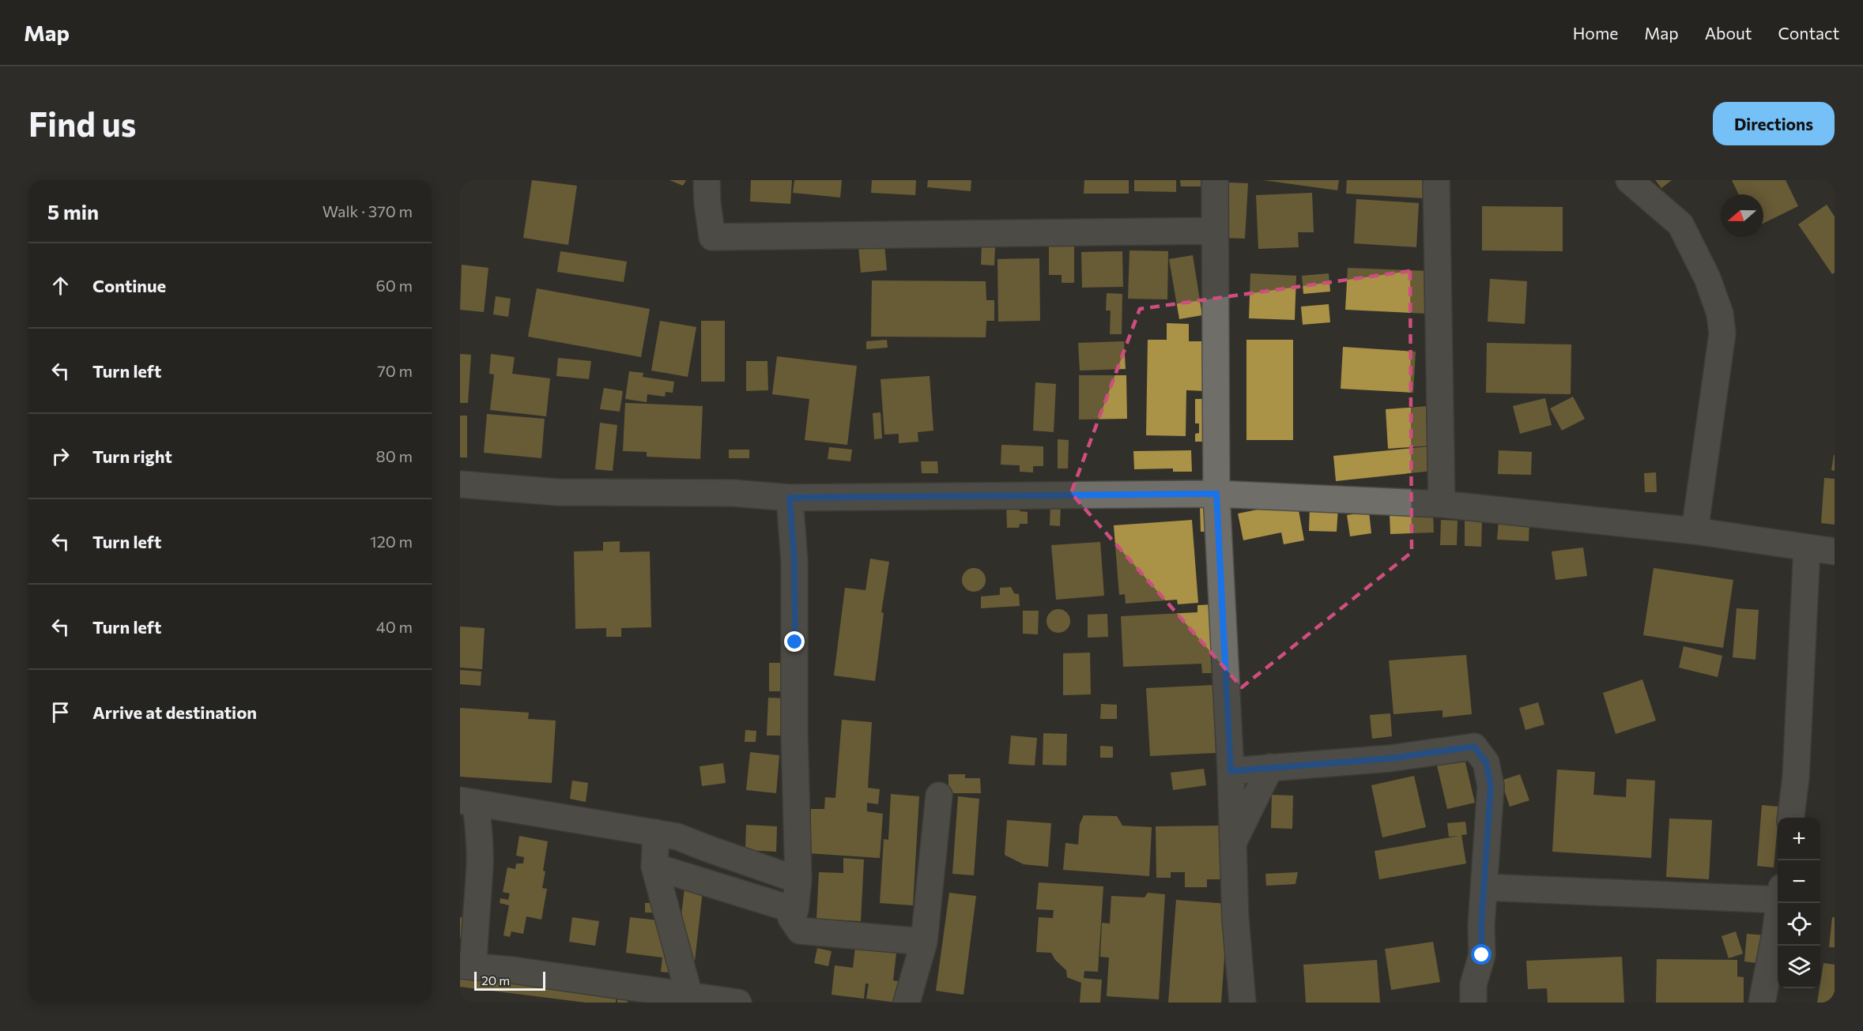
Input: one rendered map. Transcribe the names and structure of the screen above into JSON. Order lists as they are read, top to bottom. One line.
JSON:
{"scale_bar":"20 m","north":"left","page":{"header":"Map","nav":["Home","Map","About","Contact"],"buttons":"Directions","title":"Find us","heading":["5 min","Walk · 370 m"],"list":[["Continue","60 m"],["Turn left","70 m"],["Turn right","80 m"],["Turn left","120 m"],["Turn left","40 m"],"Arrive at destination"],"map_buttons":["+","−"],"scale":"20 m"}}
